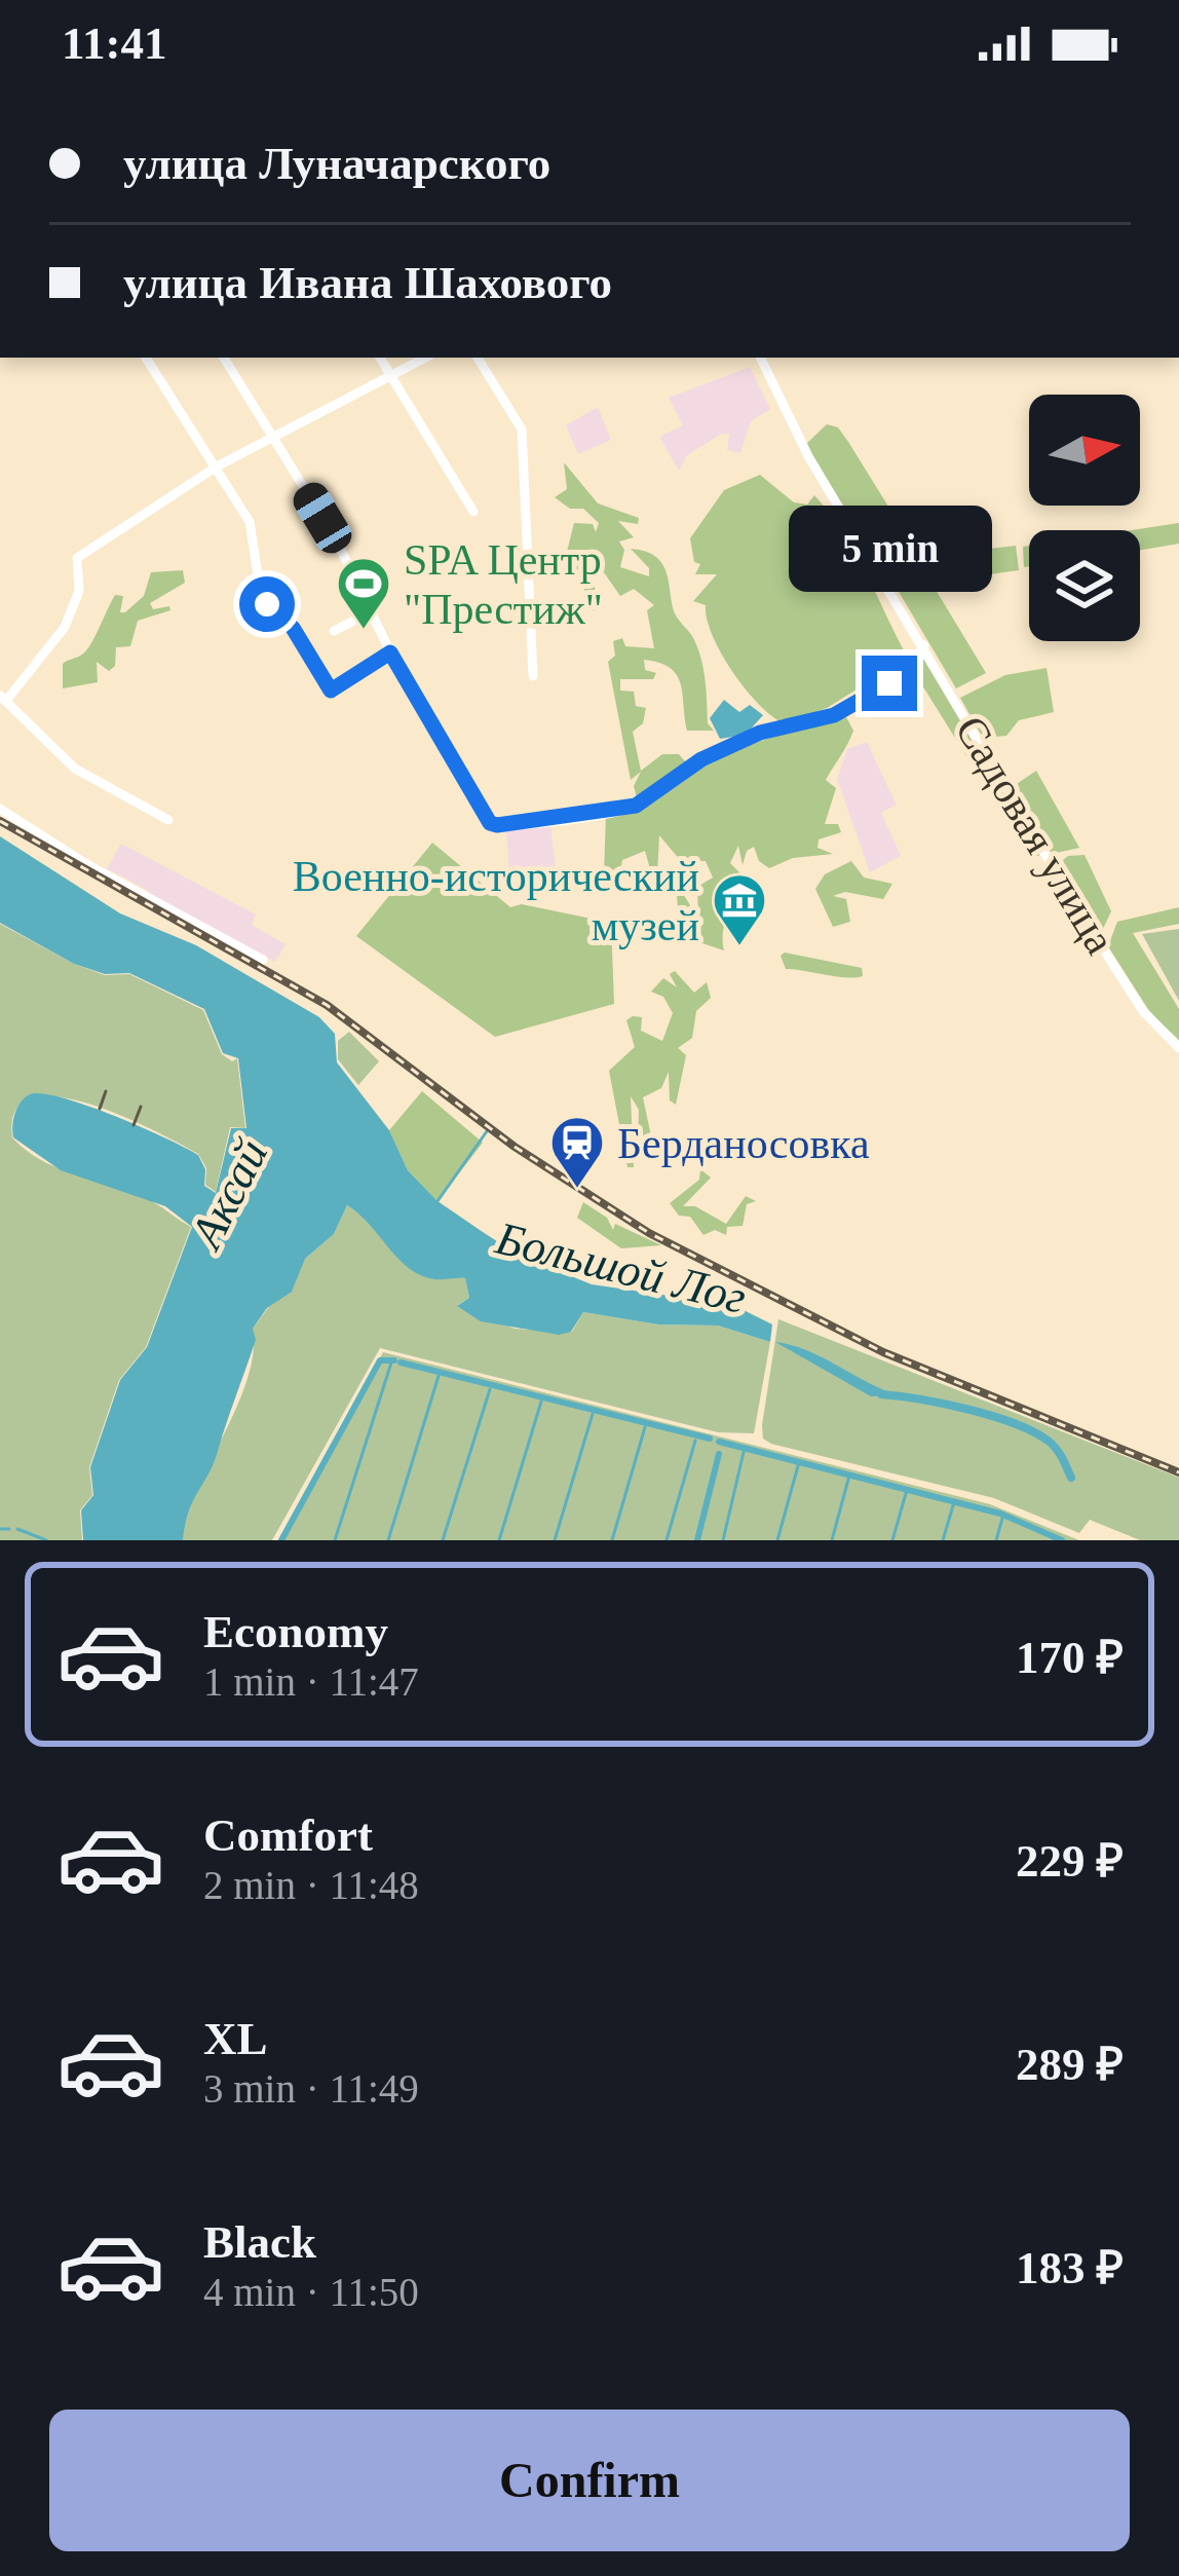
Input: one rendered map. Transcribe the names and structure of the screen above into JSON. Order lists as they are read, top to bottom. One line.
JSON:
{"streets":{"main road":["Садовая улица"]},"water":["Аксай","Большой Лог"],"places":{"sports":["SPA Центр \"Престиж\""],"museum":["Военно-исторический музей"],"station":["Берданосовка"]},"north":"right","page":{"status":"11:41","banner":["улица Луначарского","улица Ивана Шахового"],"bubble":"5 min","list":[{"name":"Economy","note":"1 min · 11:47","value":"170 ₽"},{"name":"Comfort","note":"2 min · 11:48","value":"229 ₽"},{"name":"XL","note":"3 min · 11:49","value":"289 ₽"},{"name":"Black","note":"4 min · 11:50","value":"183 ₽"}],"buttons":"Confirm"}}
